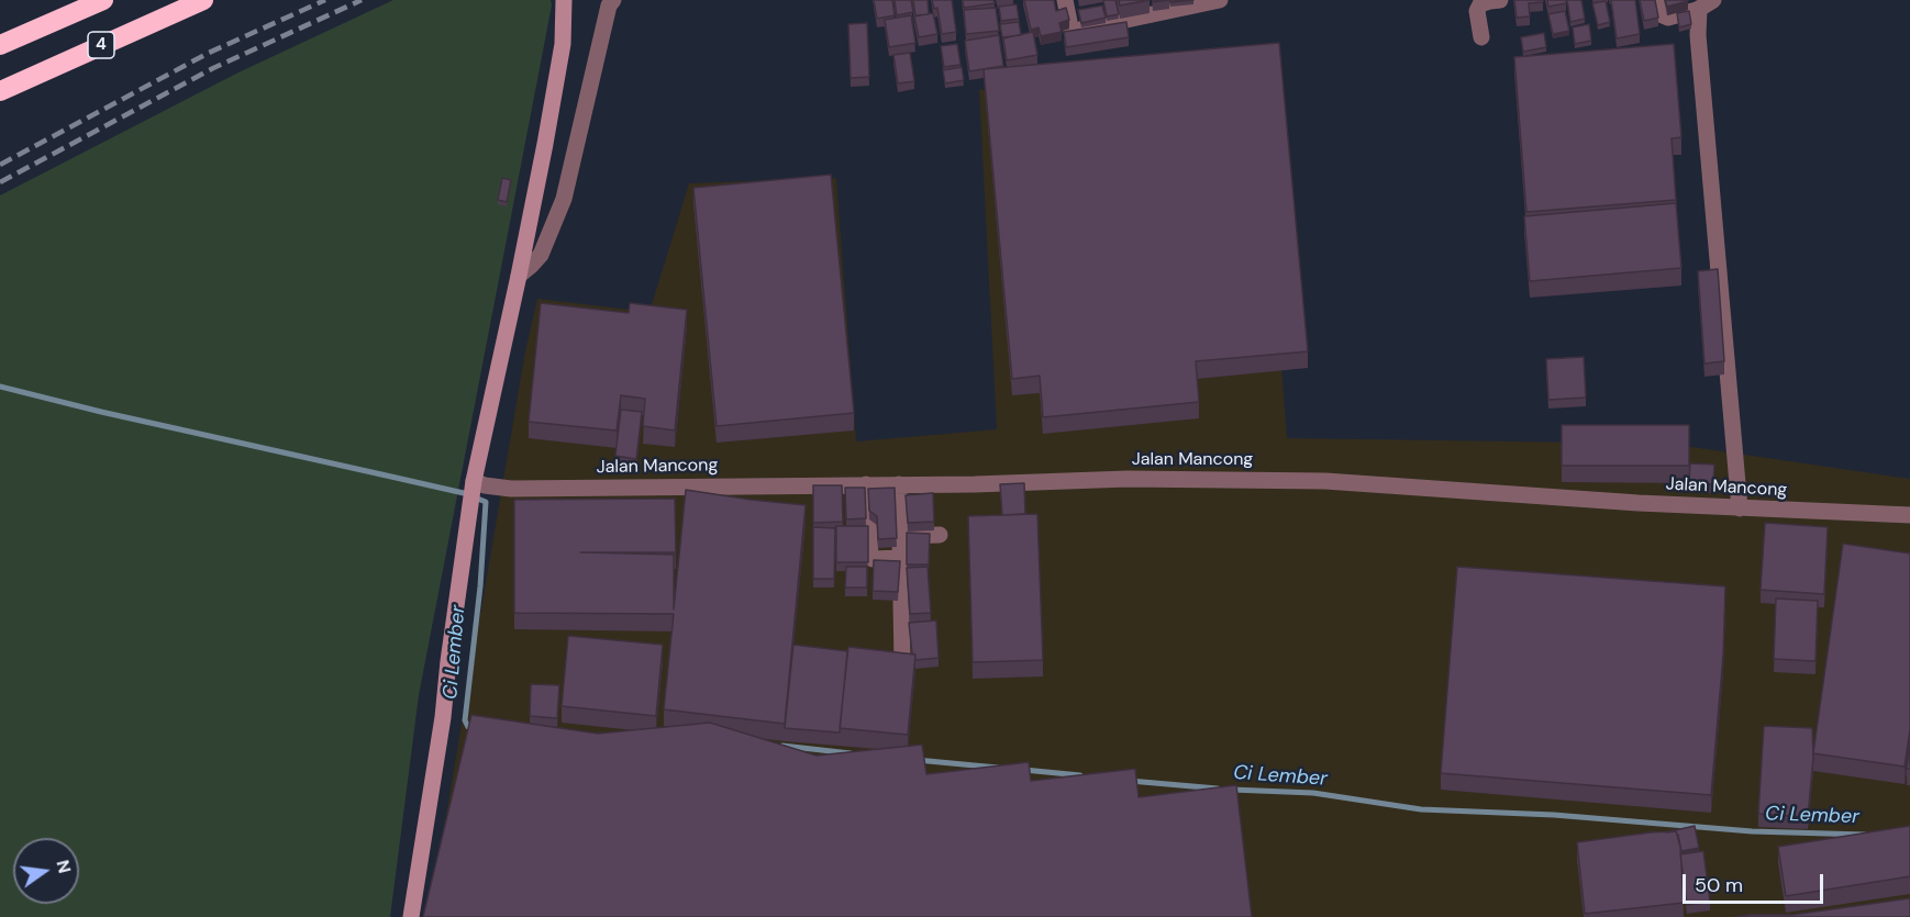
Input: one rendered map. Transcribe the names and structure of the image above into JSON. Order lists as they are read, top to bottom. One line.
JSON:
{"streets":{"highway":["4"],"street":["Jalan Mancong"]},"water":["Ci Lember"],"scale_bar":"50 m","north":"right"}
